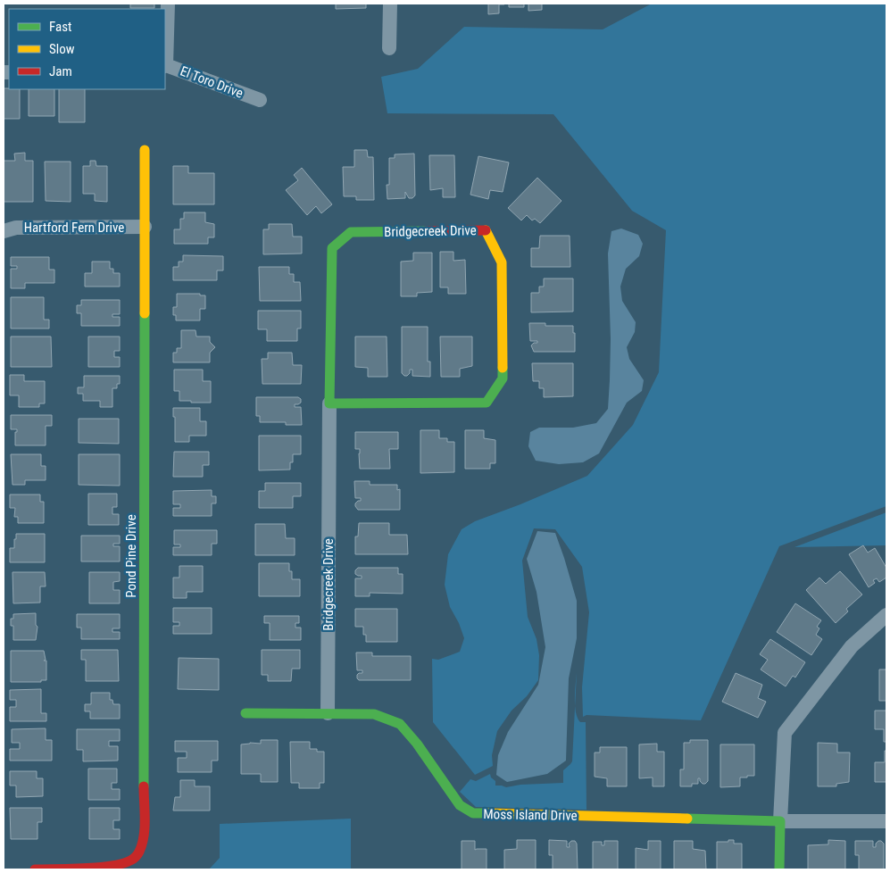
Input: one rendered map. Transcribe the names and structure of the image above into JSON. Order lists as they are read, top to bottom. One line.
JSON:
{"streets":{"street":["El Toro Drive","Hartford Fern Drive","Bridgecreek Drive","Pond Pine Drive","Moss Island Drive"]},"crossings":[["Hartford Fern Drive","Pond Pine Drive"],["Bridgecreek Drive","Moss Island Drive"]],"legend":["Fast","Slow","Jam"]}
